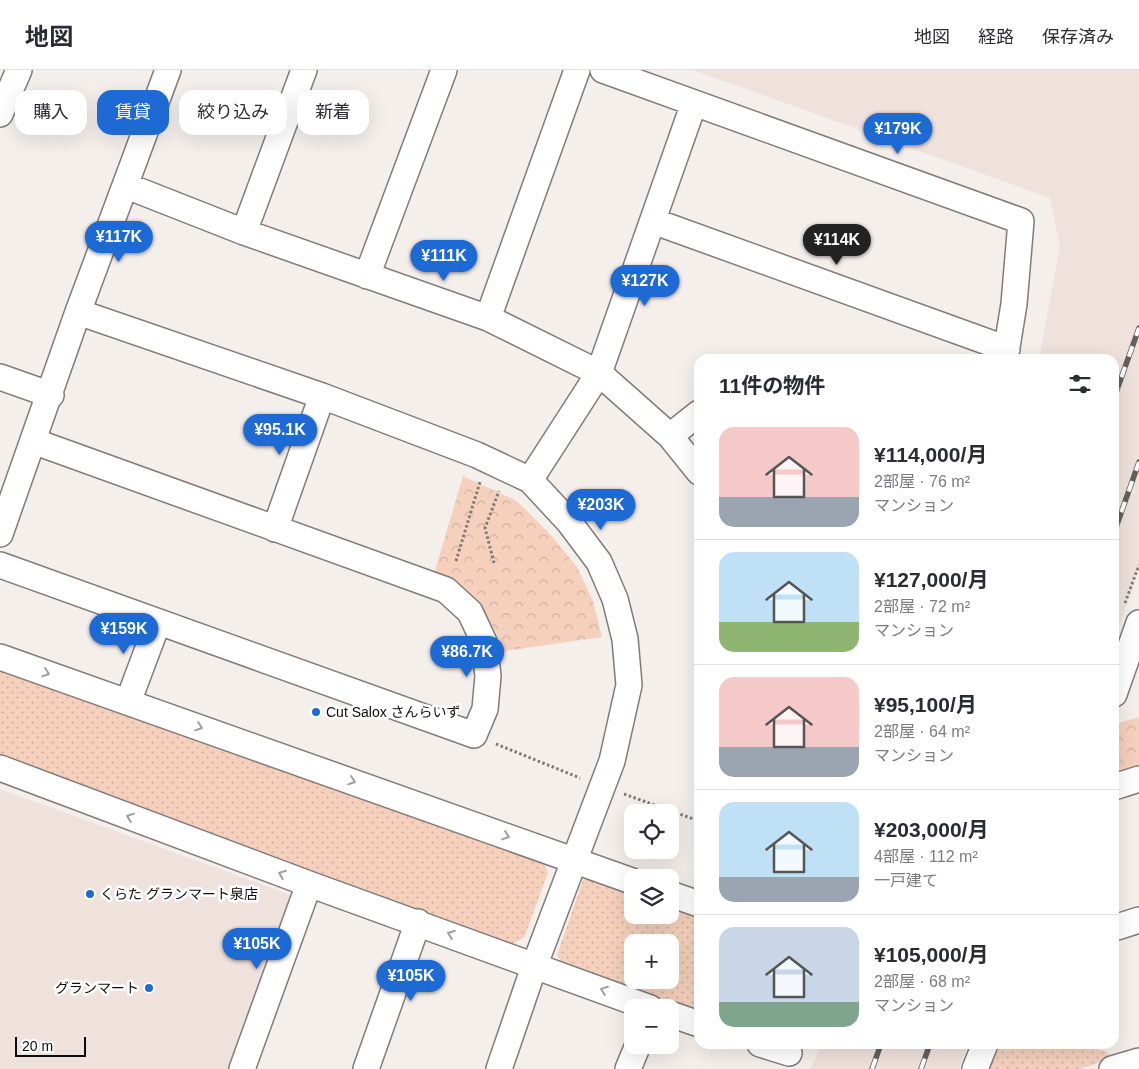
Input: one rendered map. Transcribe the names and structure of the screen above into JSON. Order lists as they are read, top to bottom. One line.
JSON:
{"places":["Cut Salox さんらいず","くらた グランマート泉店","グランマート"],"scale_bar":"20 m","page":{"header":"地図","nav":["地図","経路","保存済み"],"chip":["購入","賃貸","絞り込み","新着"],"price":["¥179K","¥117K","¥114K","¥111K","¥127K","¥95.1K","¥203K","¥159K","¥86.7K","¥105K","¥105K"],"heading":"11件の物件","list":[{"name":"¥114,000/月","note":"2部屋 · 76 m² · マンション"},{"name":"¥127,000/月","note":"2部屋 · 72 m² · マンション"},{"name":"¥95,100/月","note":"2部屋 · 64 m² · マンション"},{"name":"¥203,000/月","note":"4部屋 · 112 m² · 一戸建て"},{"name":"¥105,000/月","note":"2部屋 · 68 m² · マンション"}],"map_buttons":["+","−"],"scale":"20 m"}}
